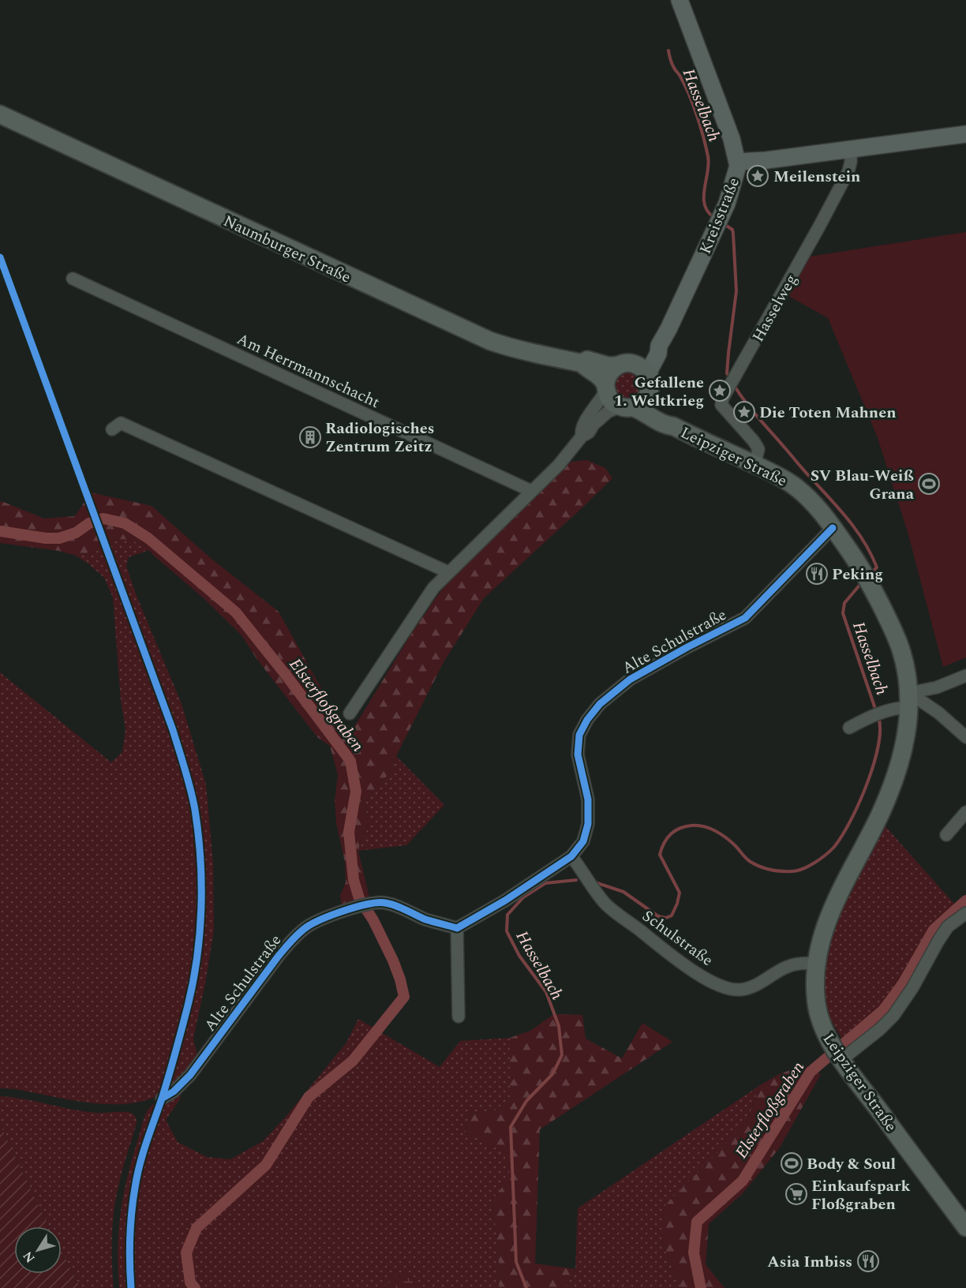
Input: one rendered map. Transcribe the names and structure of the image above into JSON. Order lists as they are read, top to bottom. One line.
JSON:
{"streets":{"main road":["Kreisstraße","Naumburger Straße","Leipziger Straße"],"street":["Hasselweg","Am Herrmannschacht","Alte Schulstraße","Schulstraße"]},"crossings":[["Kreisstraße","Naumburger Straße"],["Kreisstraße","Leipziger Straße"],["Naumburger Straße","Leipziger Straße"],["Hasselweg","Leipziger Straße"],["Leipziger Straße","Alte Schulstraße"],["Leipziger Straße","Schulstraße"],["Alte Schulstraße","Schulstraße"]],"water":["Hasselbach","Elsterfloßgraben"],"places":{"place":["Meilenstein","Gefallene 1. Weltkrieg","Die Toten Mahnen"],"building":["Radiologisches Zentrum Zeitz"],"sports":["SV Blau-Weiß Grana","Body & Soul"],"restaurant":["Peking","Asia Imbiss"],"supermarket":["Einkaufspark Floßgraben"]},"north":"bottom left"}
